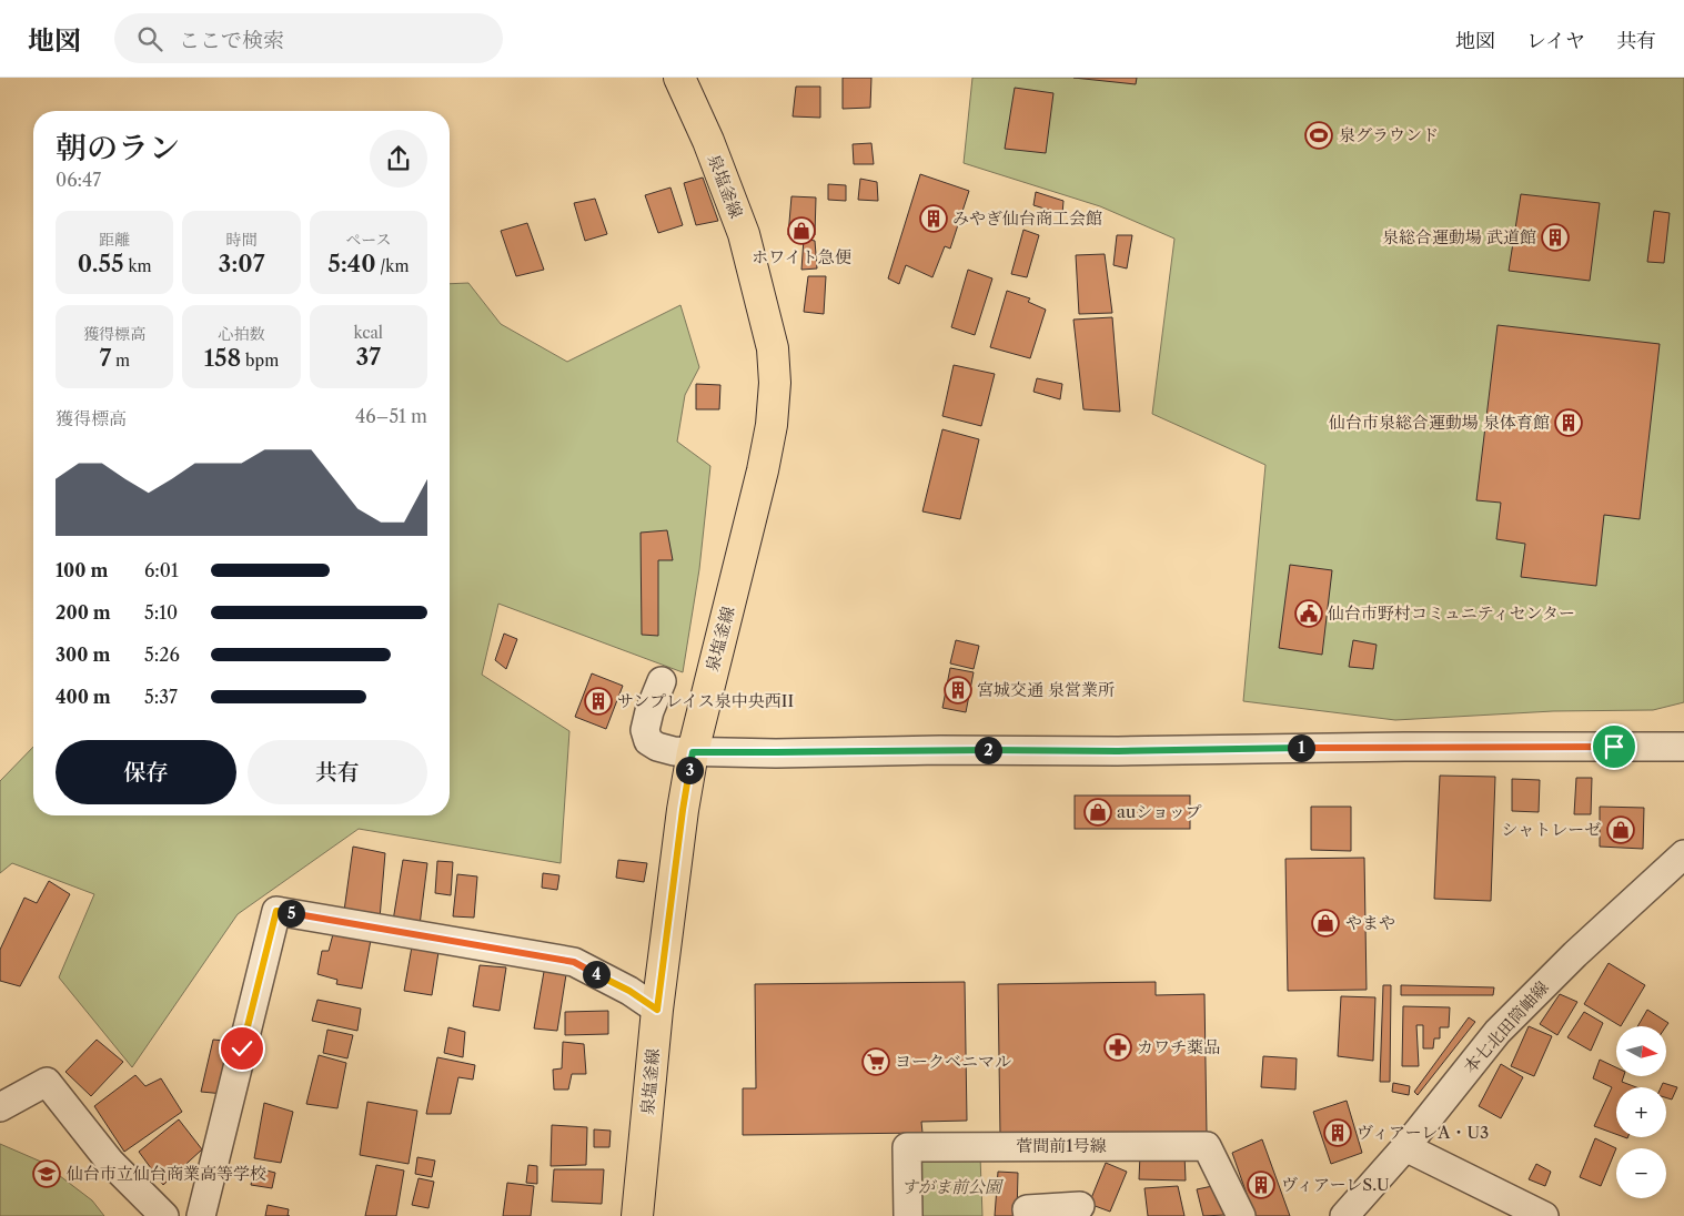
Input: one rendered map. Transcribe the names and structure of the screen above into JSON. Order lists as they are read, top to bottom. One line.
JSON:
{"streets":{"main road":["泉塩釜線"],"street":["本七北田筒岫線","菅間前1号線"]},"parks":["すがま前公園"],"places":{"sports":["泉グラウンド"],"building":["みやぎ仙台商工会館","泉総合運動場 武道館","仙台市泉総合運動場 泉体育館","宮城交通 泉営業所","サンプレイス泉中央西II","ヴィアーレA・U3","ヴィアーレS.U"],"shop":["ホワイト急便","auショップ","シャトレーゼ","やまや"],"public building":["仙台市野村コミュニティセンター"],"pharmacy":["カワチ薬品"],"supermarket":["ヨークベニマル"],"school or university":["仙台市立仙台商業高等学校"]},"north":"right","page":{"header":"地図","search":"ここで検索","nav":["地図","レイヤ","共有"],"heading":["朝のラン","06:47"],"stats":[["距離","0.55 km"],["時間","3:07"],["ペース","5:40 /km"],["獲得標高","7 m"],["心拍数","158 bpm"],["kcal","37"]],"chart":["獲得標高","46–51 m"],"list":[{"name":"100 m","note":"6:01"},{"name":"200 m","note":"5:10"},{"name":"300 m","note":"5:26"},{"name":"400 m","note":"5:37"}],"buttons":["保存","共有"],"pins":["1","2","3","5","4"],"map_buttons":["+","−"]}}
